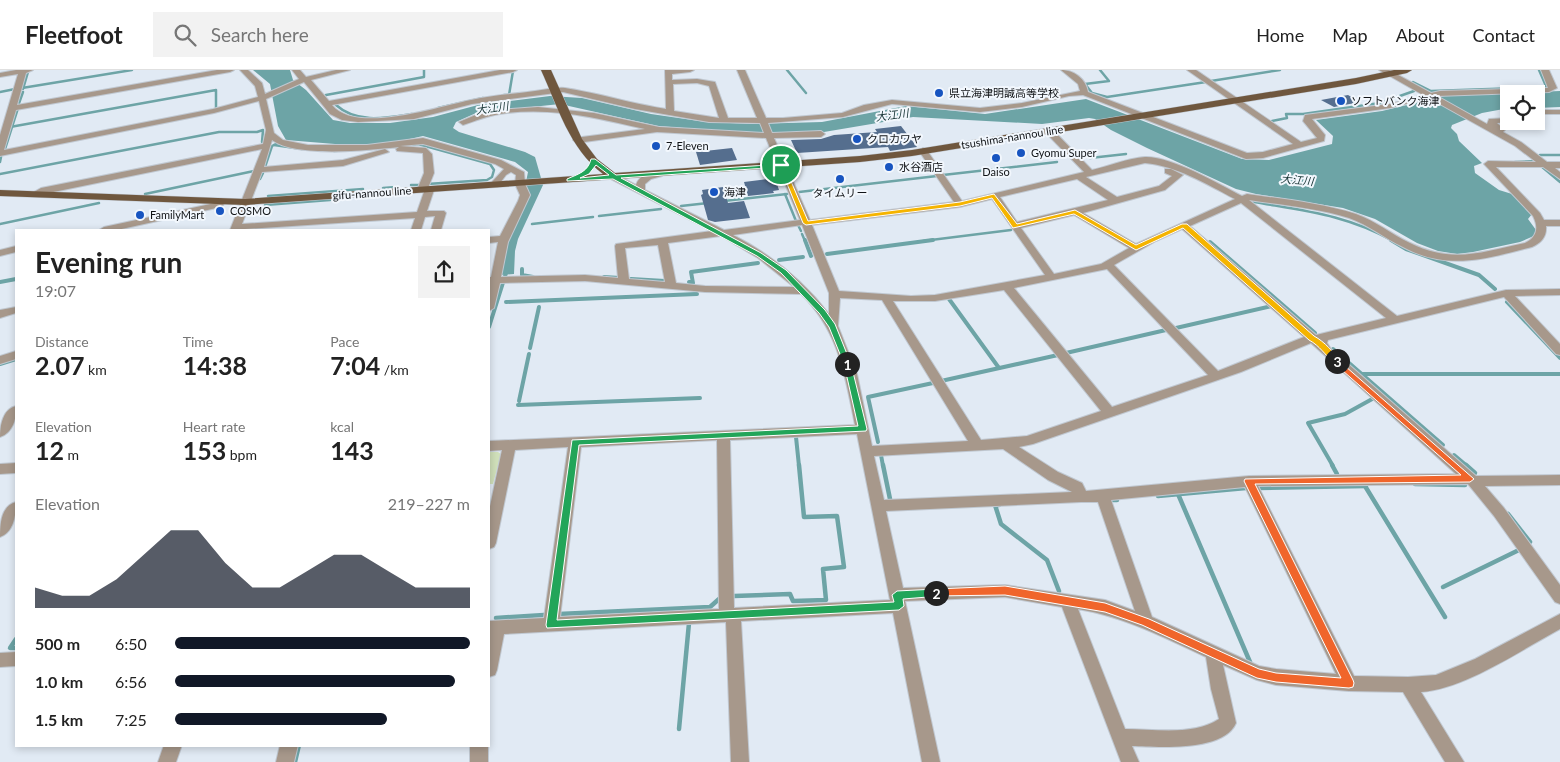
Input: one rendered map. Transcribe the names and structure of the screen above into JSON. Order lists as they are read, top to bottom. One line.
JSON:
{"streets":{"main road":["tsushima-nannou line","gifu-nannou line"]},"crossings":[["tsushima-nannou line","gifu-nannou line"]],"water":["大江川"],"places":["県立海津明誠高等学校","ソフトバンク海津","クロカワヤ","7-Eleven","Gyomu Super","Daiso","水谷酒店","タイムリー","海津","COSMO","FamilyMart"],"page":{"header":"Fleetfoot","search":"Search here","nav":["Home","Map","About","Contact"],"heading":["Evening run","19:07"],"stats":[["Distance","2.07 km"],["Time","14:38"],["Pace","7:04 /km"],["Elevation","12 m"],["Heart rate","153 bpm"],["kcal","143"]],"pins":["3","1","2"],"chart":["Elevation","219–227 m"],"list":[{"name":"500 m","note":"6:50"},{"name":"1.0 km","note":"6:56"},{"name":"1.5 km","note":"7:25"}]}}
